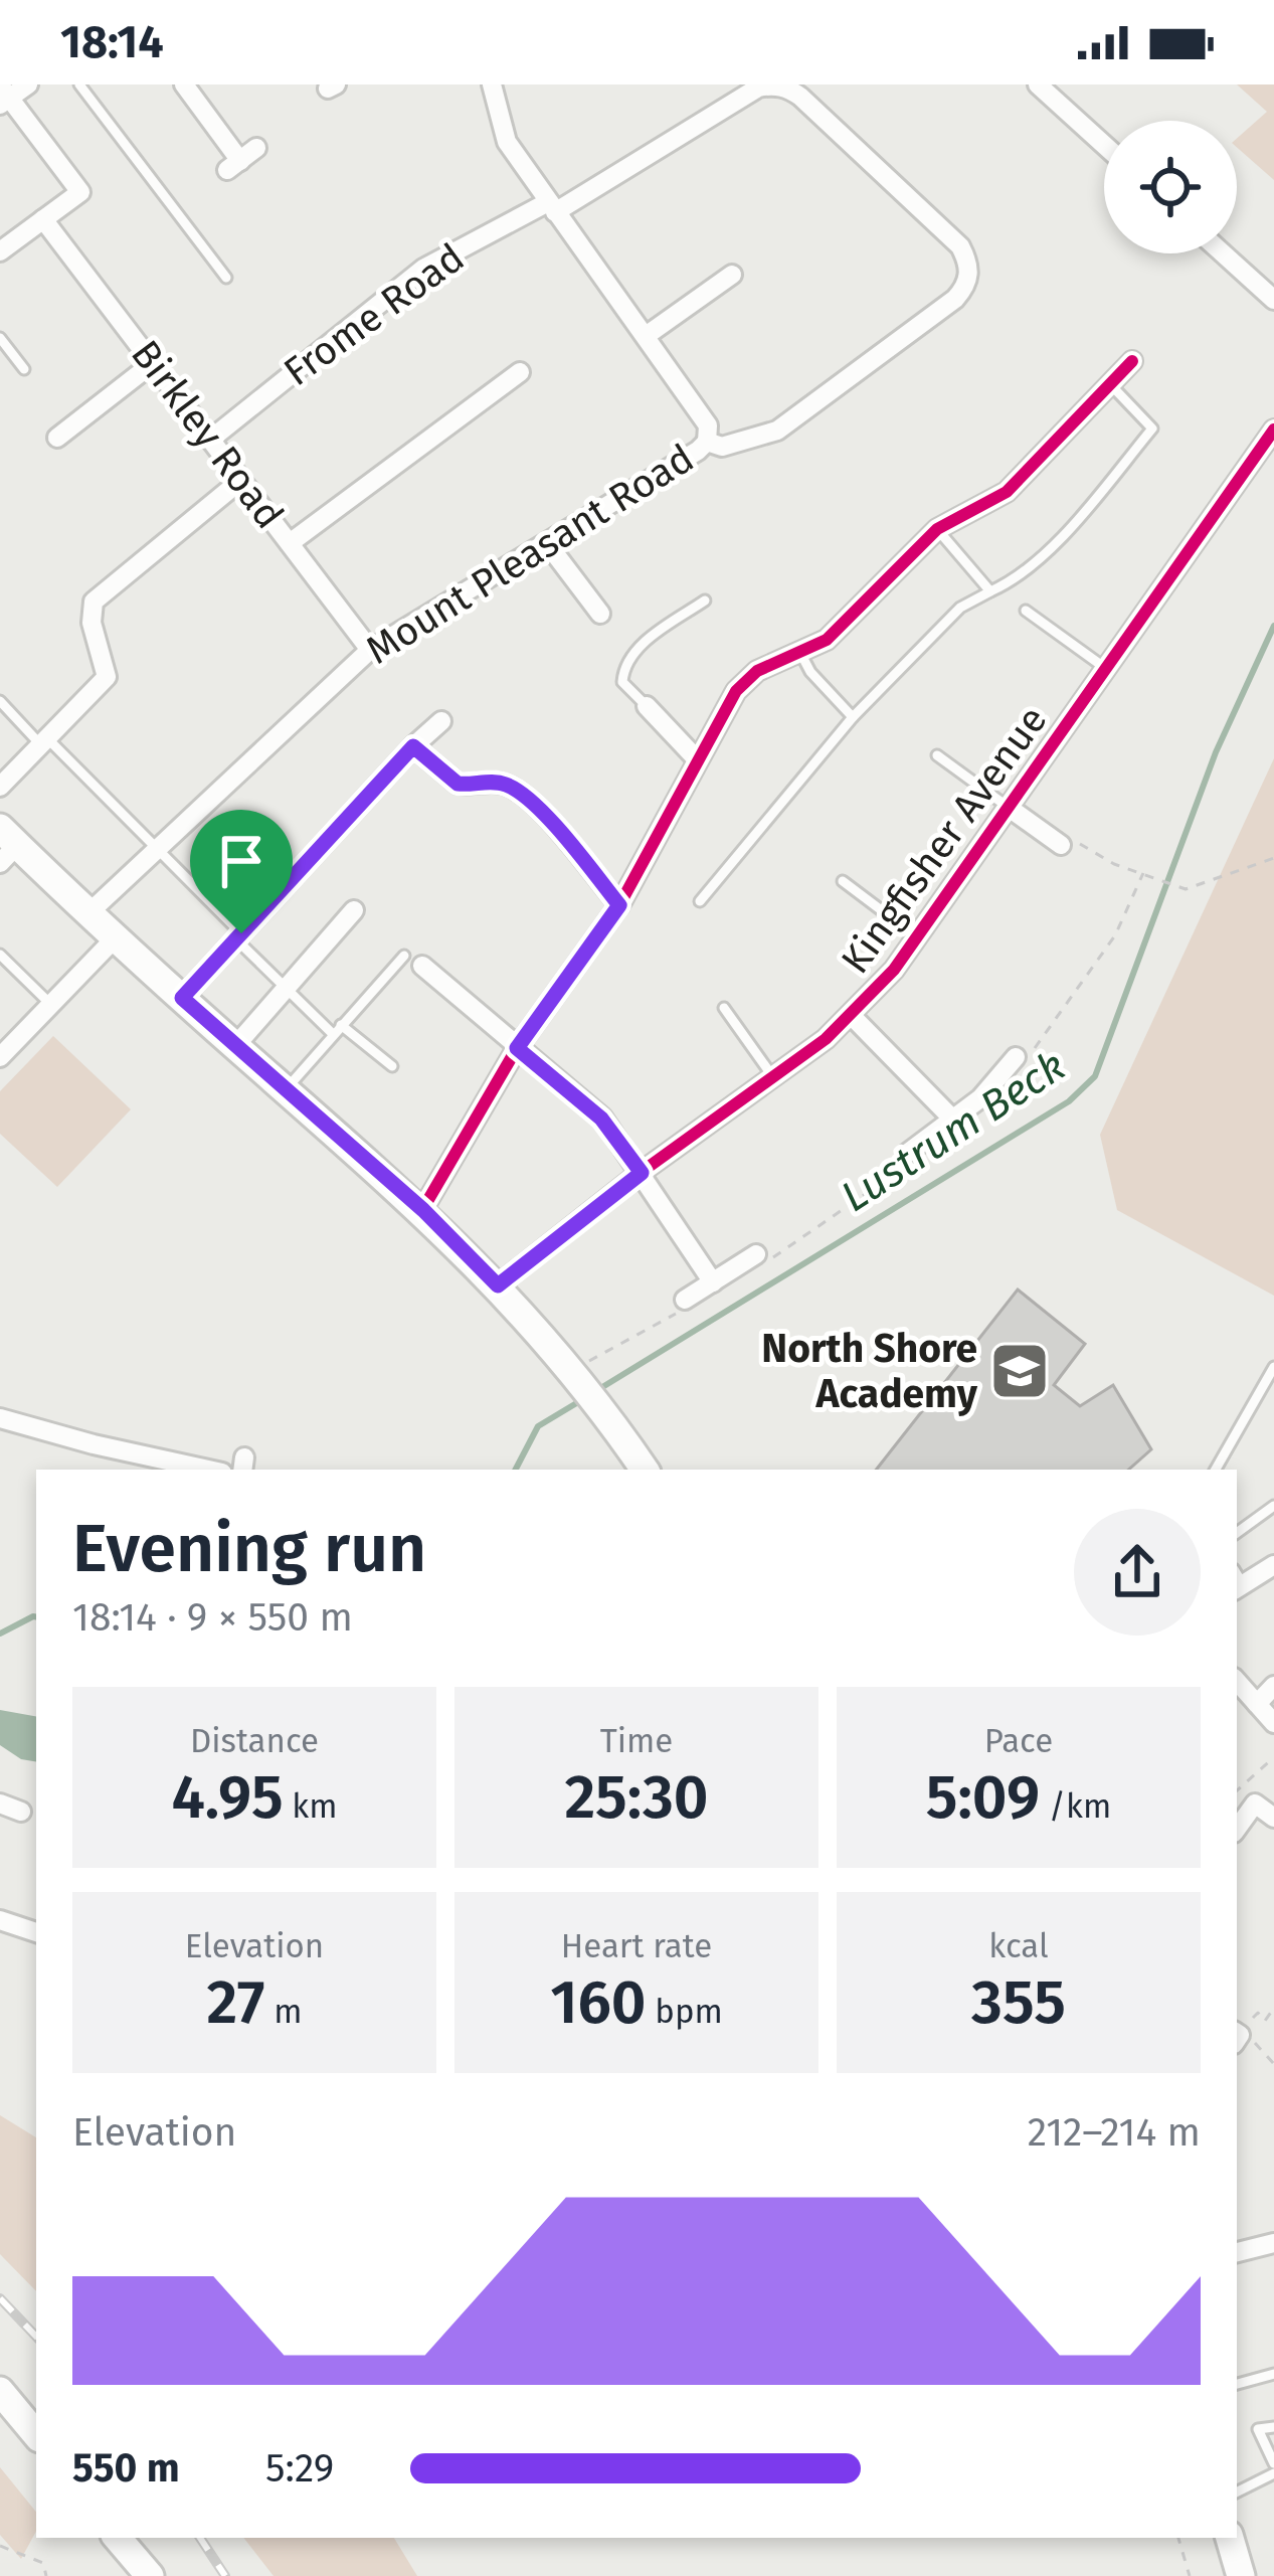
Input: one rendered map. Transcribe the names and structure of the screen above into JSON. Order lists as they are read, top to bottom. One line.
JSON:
{"streets":{"street":["Frome Road","Birkley Road","Mount Pleasant Road","Kingfisher Avenue"]},"crossings":[["Frome Road","Birkley Road"],["Frome Road","Mount Pleasant Road"],["Birkley Road","Mount Pleasant Road"]],"water":["Lustrum Beck"],"places":{"school or university":["North Shore Academy"]},"page":{"status":"18:14","heading":["Evening run","18:14 · 9 × 550 m"],"stats":[["Distance","4.95 km"],["Time","25:30"],["Pace","5:09 /km"],["Elevation","27 m"],["Heart rate","160 bpm"],["kcal","355"]],"chart":["Elevation","212–214 m"],"list":[{"name":"550 m","note":"5:29"}]}}
